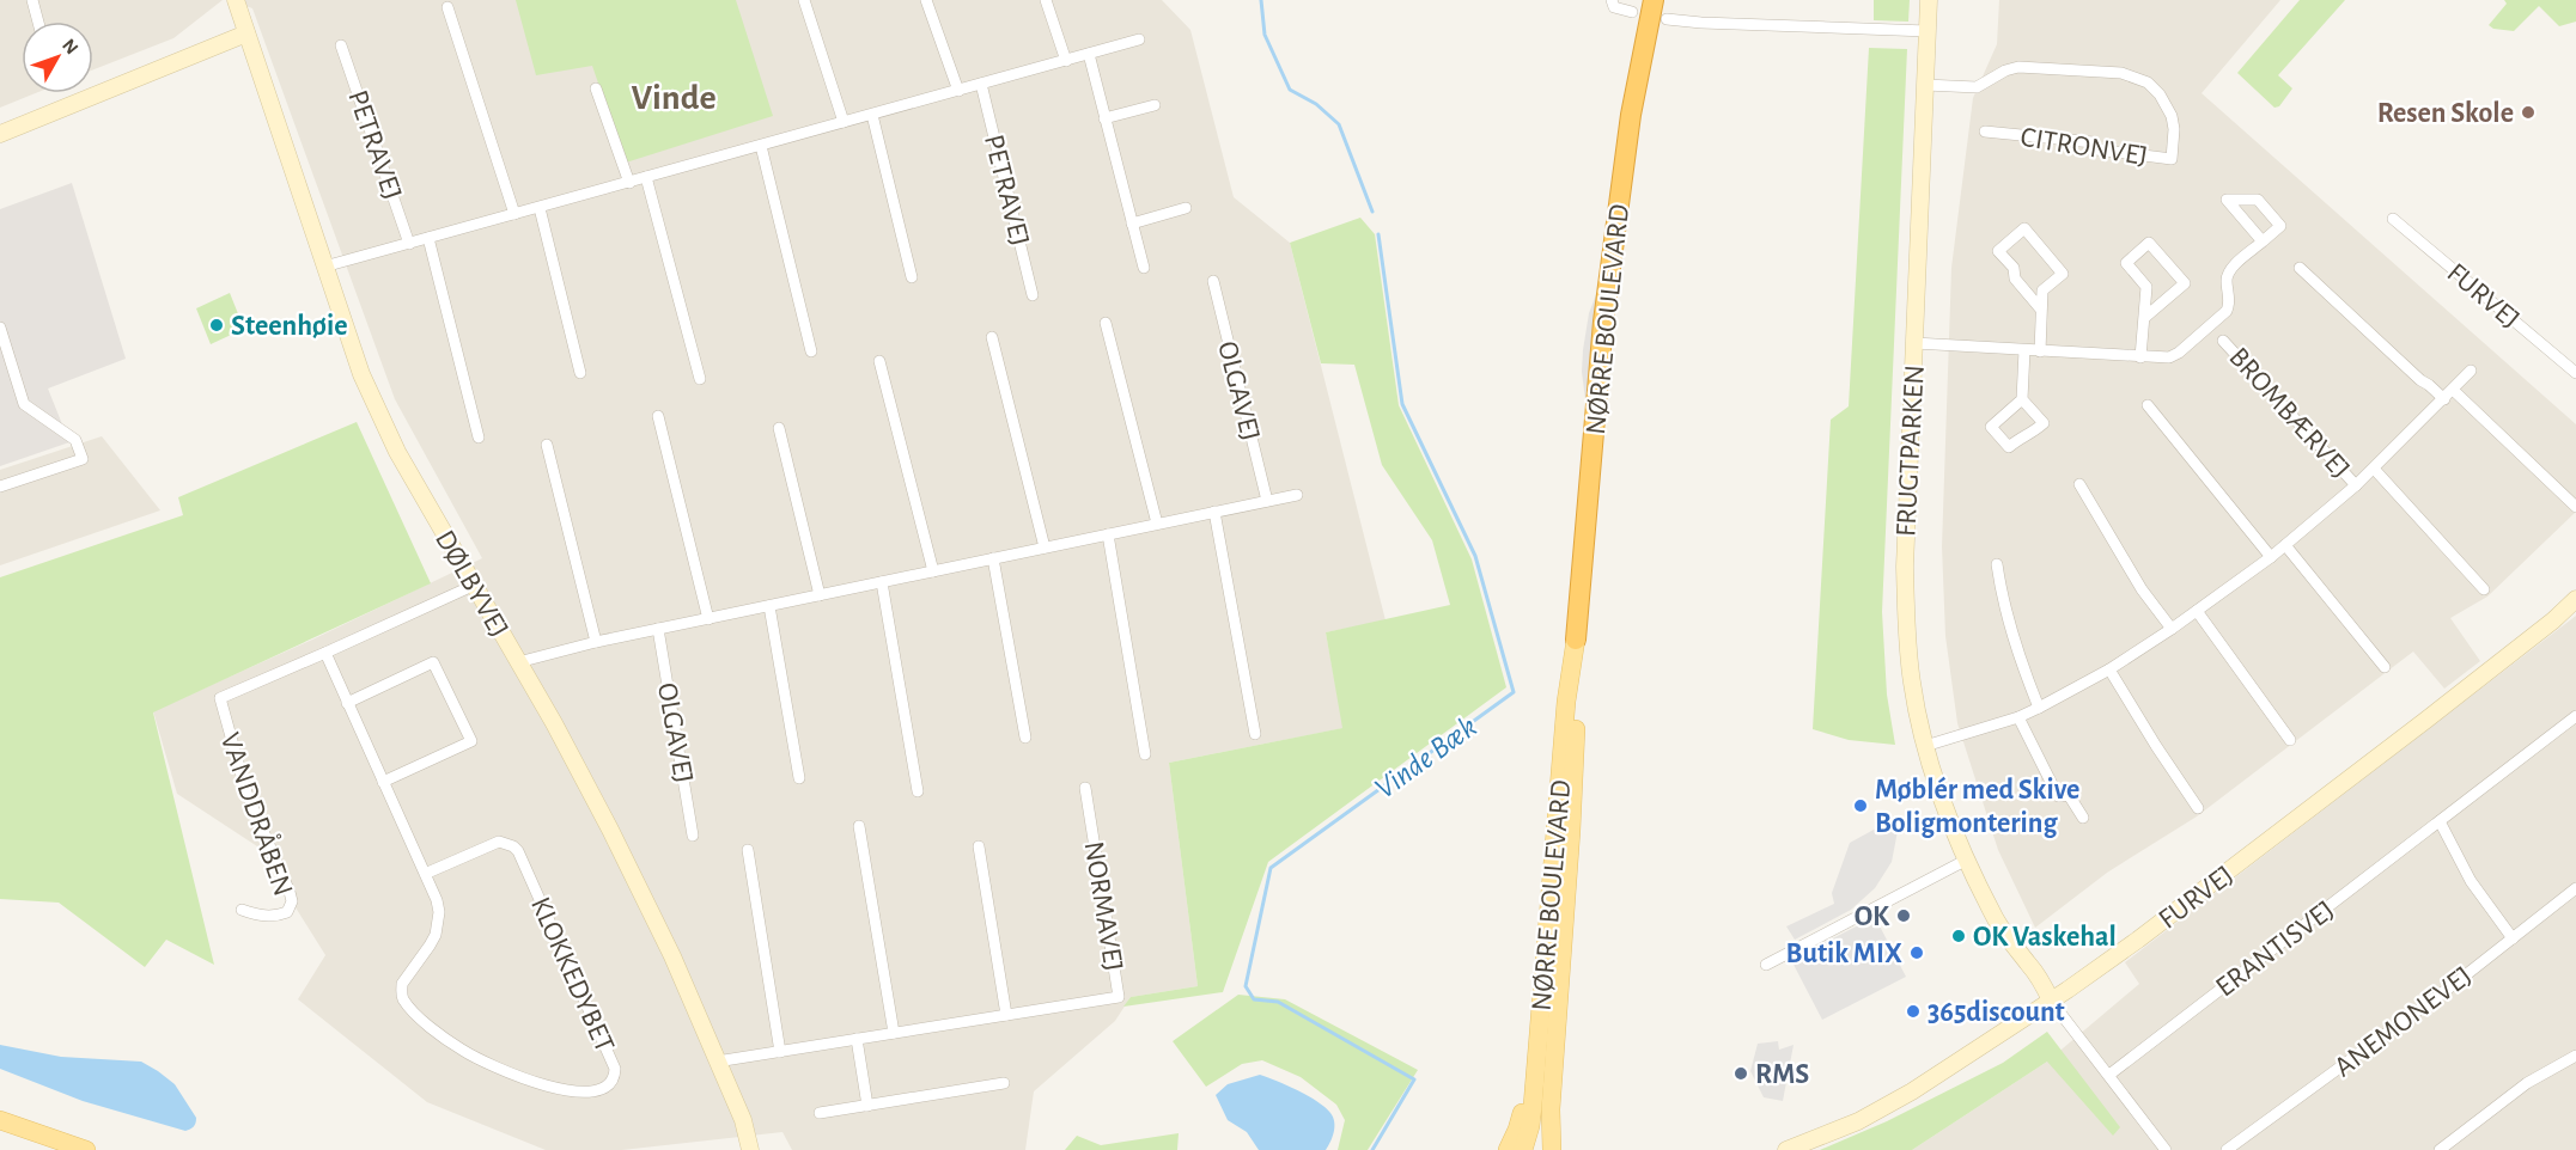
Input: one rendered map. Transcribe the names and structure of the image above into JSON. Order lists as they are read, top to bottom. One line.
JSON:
{"streets":{"highway":["NØRRE BOULEVARD"],"street":["PETRAVEJ","CITRONVEJ","FURVEJ","OLGAVEJ","BROMBÆRVEJ","FRUGTPARKEN","DØLBYVEJ","VANDDRÅBEN","NORMAVEJ","ERANTISVEJ","KLOKKEDYBET","ANEMONEVEJ"]},"crossings":[["CITRONVEJ","FRUGTPARKEN"],["FURVEJ","FRUGTPARKEN"],["BROMBÆRVEJ","FRUGTPARKEN"],["DØLBYVEJ","NORMAVEJ"],["VANDDRÅBEN","KLOKKEDYBET"]],"districts":["Vinde"],"water":["Vinde Bæk"],"places":["Resen Skole","Steenhøie","Møblér med Skive Boligmontering","OK","OK Vaskehal","Butik MIX","365discount","RMS"],"north":"top right"}
